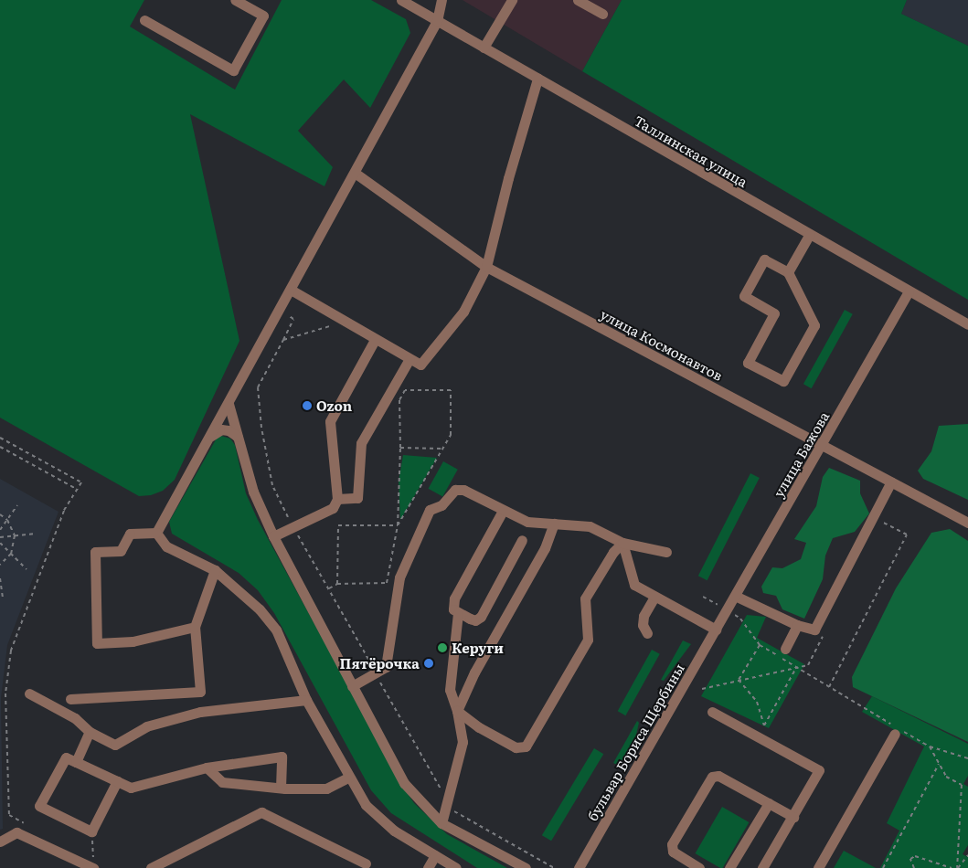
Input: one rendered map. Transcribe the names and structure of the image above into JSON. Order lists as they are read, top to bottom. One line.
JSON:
{"streets":{"street":["Таллинская улица","улица Космонавтов","улица Бажова","бульвар Бориса Щербины"]},"crossings":[["Таллинская улица","улица Бажова"],["улица Космонавтов","улица Бажова"],["улица Бажова","бульвар Бориса Щербины"]],"places":["Ozon","Керуги","Пятёрочка"]}
